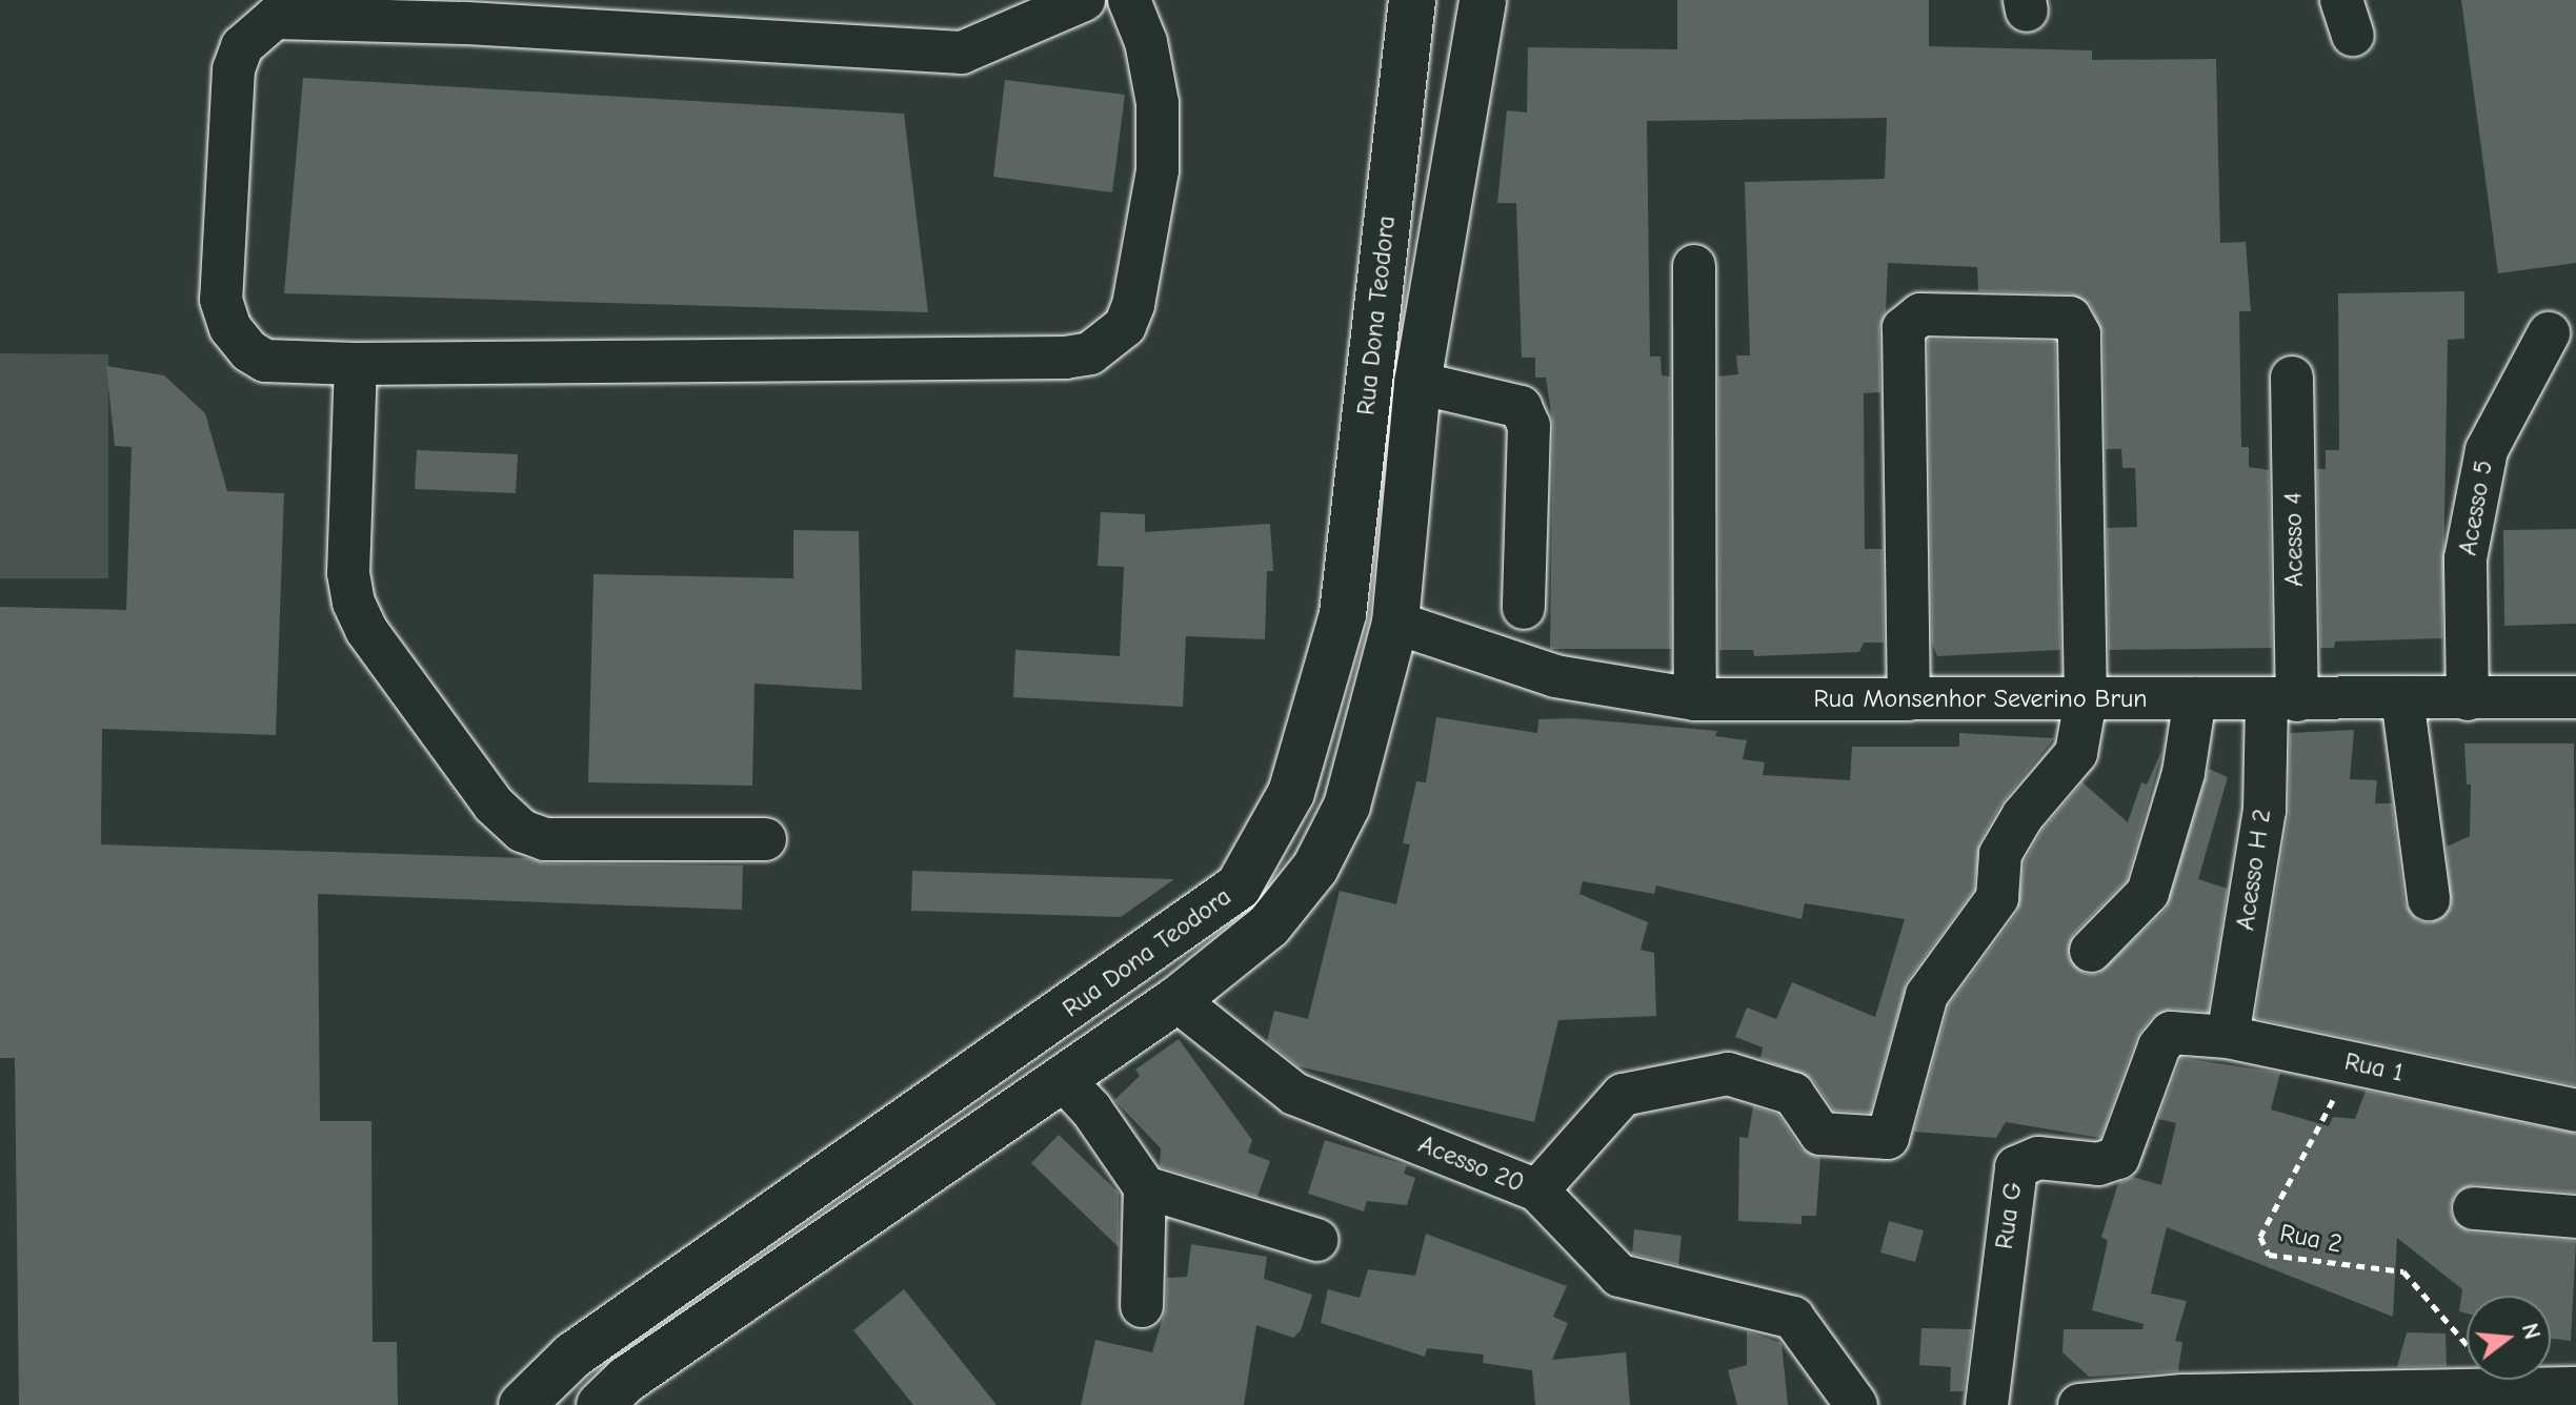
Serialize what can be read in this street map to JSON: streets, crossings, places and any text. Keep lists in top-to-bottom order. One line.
{"streets":{"main road":["Rua Dona Teodora"],"street":["Acesso 5","Acesso 4","Rua Monsenhor Severino Brun","Acesso H 2","Rua 1","Acesso 20","Rua G"],"path":["Rua 2"]},"crossings":[["Rua Dona Teodora","Rua Monsenhor Severino Brun"],["Rua Dona Teodora","Acesso 20"],["Acesso 5","Rua Monsenhor Severino Brun"],["Acesso 4","Rua Monsenhor Severino Brun"],["Acesso 4","Acesso H 2"],["Rua Monsenhor Severino Brun","Acesso H 2"],["Rua Monsenhor Severino Brun","Acesso 20"],["Acesso H 2","Rua 1"],["Rua 1","Rua G"],["Rua 1","Rua 2"]],"north":"right"}
